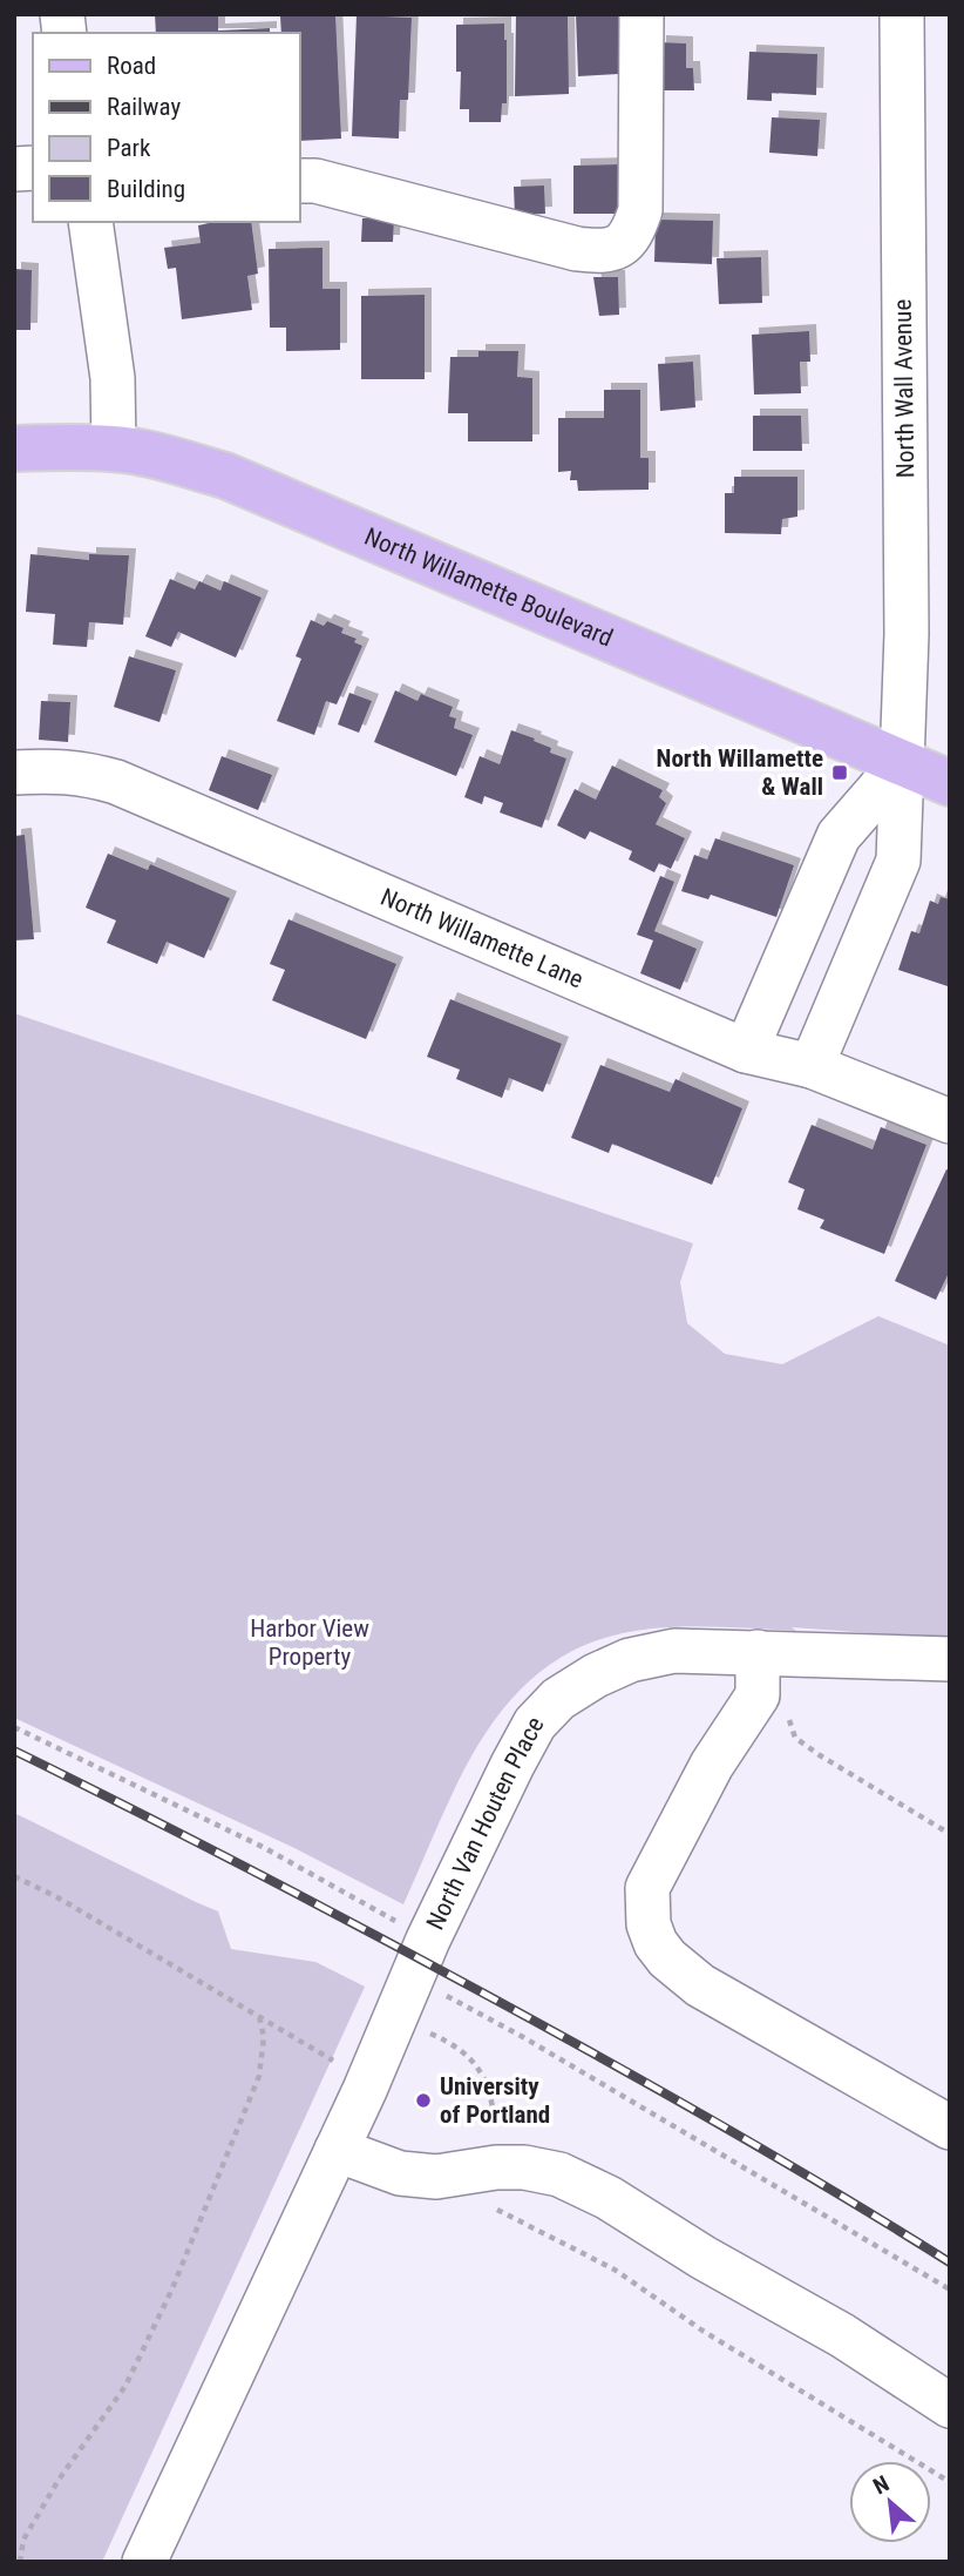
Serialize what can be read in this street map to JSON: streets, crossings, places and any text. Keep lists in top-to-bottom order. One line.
{"streets":{"main road":["North Willamette Boulevard"],"street":["North Wall Avenue","North Willamette Lane","North Van Houten Place"]},"crossings":[["North Wall Avenue","North Willamette Boulevard"],["North Wall Avenue","North Willamette Lane"]],"parks":["Harbor View Property"],"places":{"transit":["North Willamette & Wall"],"other":["University of Portland"]},"legend":["Road","Railway","Park","Building"],"north":"top left"}
